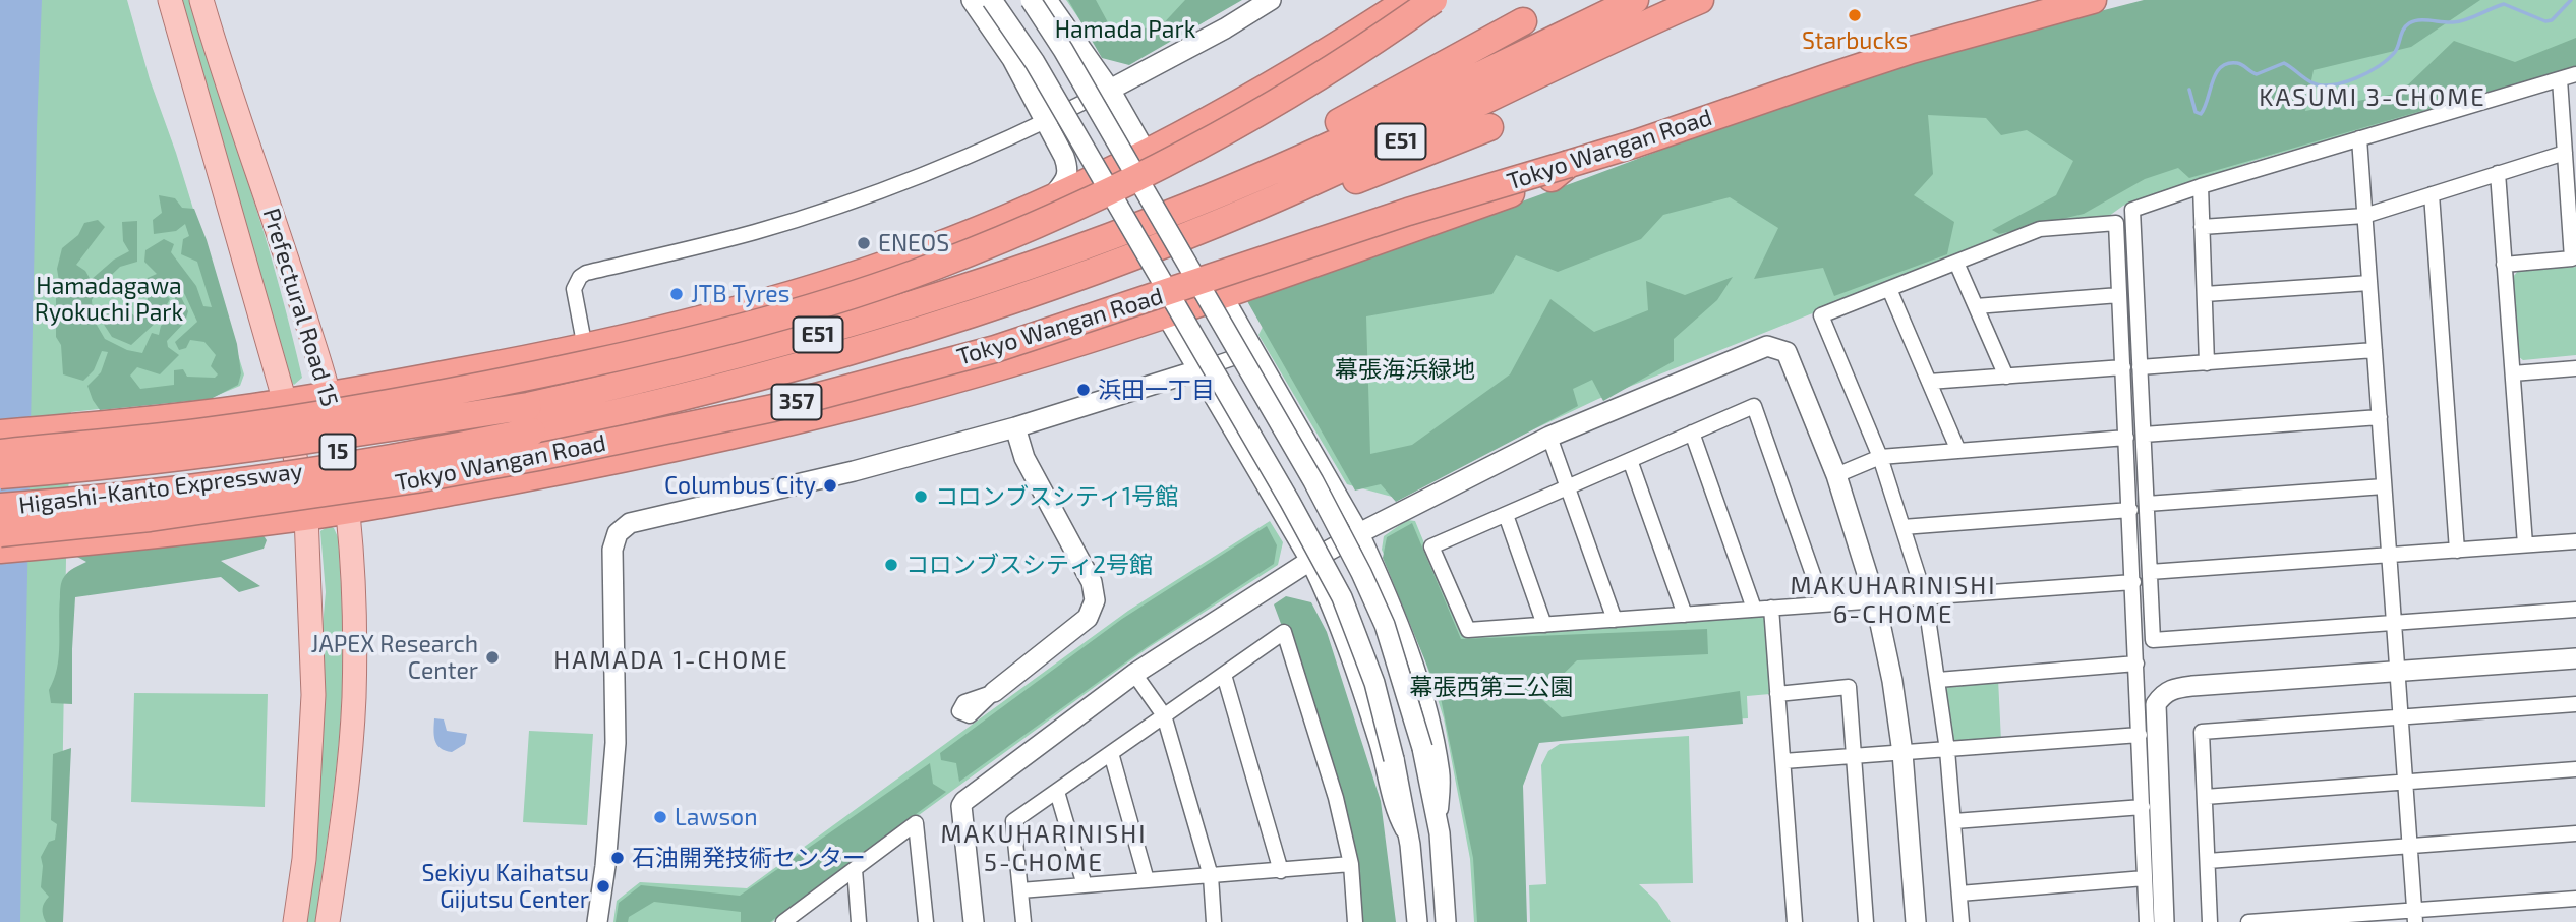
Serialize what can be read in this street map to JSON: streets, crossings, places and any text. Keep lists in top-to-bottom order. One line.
{"streets":{"highway":["E51","Tokyo Wangan Road","357","Higashi-Kanto Expressway"],"main road":["Prefectural Road 15","15"]},"districts":["KASUMI 3-CHOME","MAKUHARINISHI 6-CHOME","HAMADA 1-CHOME","MAKUHARINISHI 5-CHOME"],"parks":["Hamada Park","Hamadagawa Ryokuchi Park","幕張海浜緑地","幕張西第三公園"],"places":["Starbucks","ENEOS","JTB Tyres","浜田一丁目","Columbus City","コロンブスシティ1号館","コロンブスシティ2号館","JAPEX Research Center","Lawson","石油開発技術センター","Sekiyu Kaihatsu Gijutsu Center"]}
